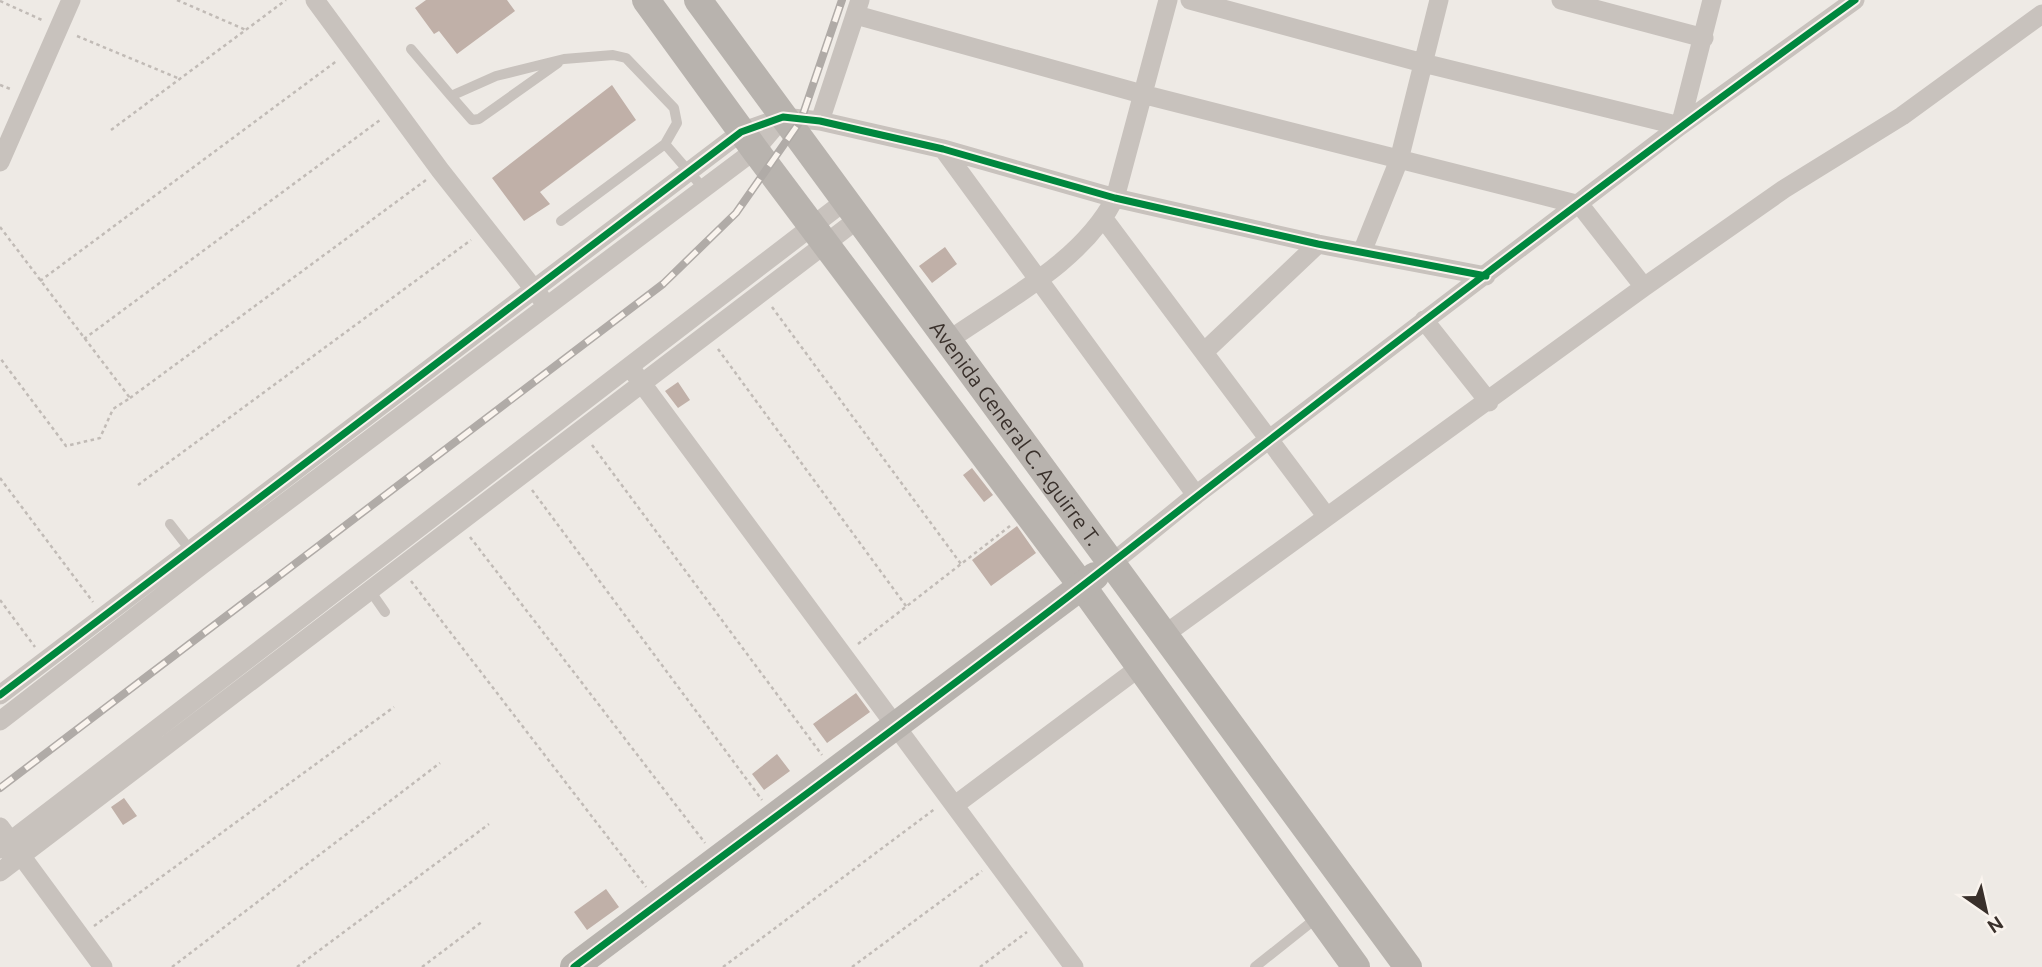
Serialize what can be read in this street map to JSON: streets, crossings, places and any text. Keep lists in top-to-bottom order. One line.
{"streets":{"street":["Avenida General C. Aguirre T."]},"north":"bottom right"}
